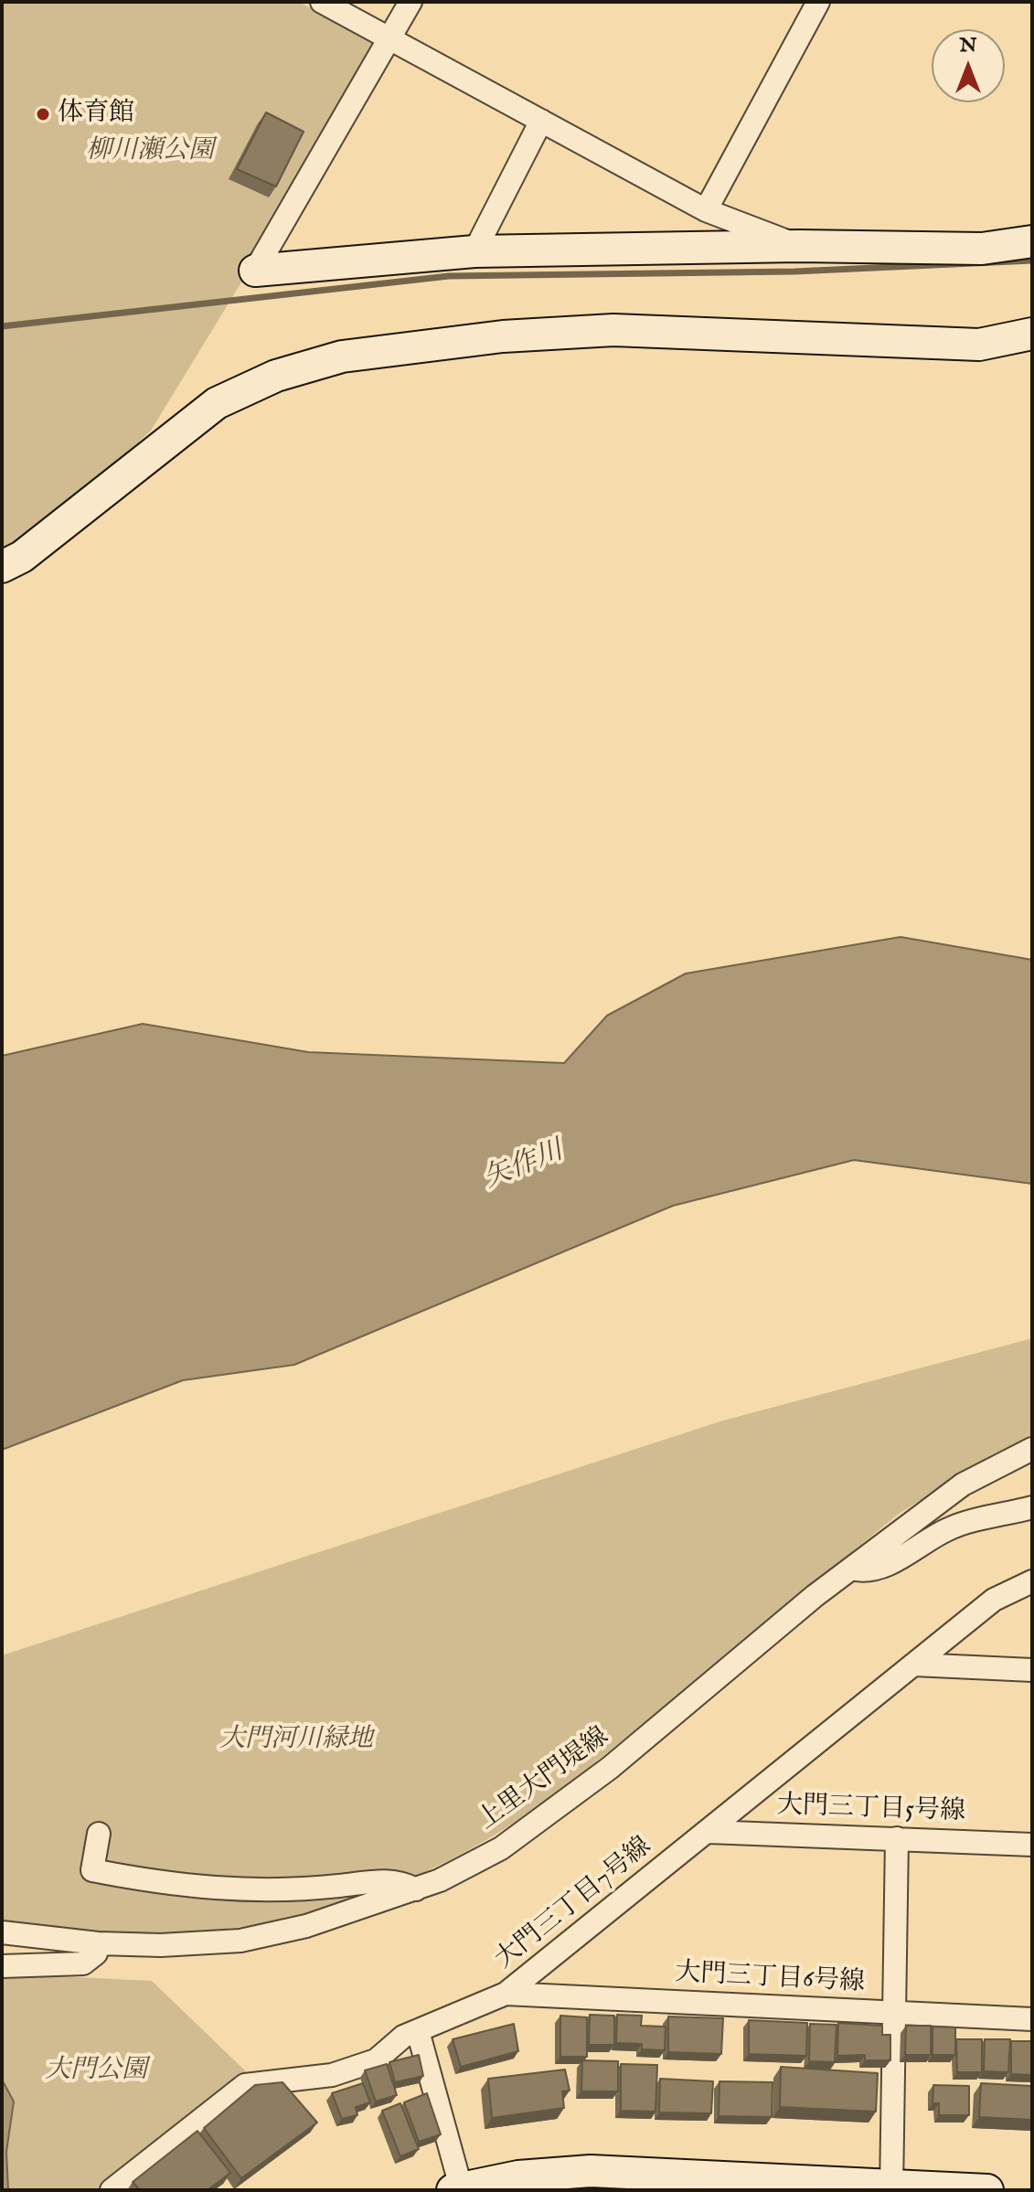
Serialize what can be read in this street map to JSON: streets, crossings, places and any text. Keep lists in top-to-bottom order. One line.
{"streets":{"street":["上里大門堤線","大門三丁目5号線","大門三丁目7号線","大門三丁目6号線"]},"crossings":[["大門三丁目5号線","大門三丁目7号線"],["大門三丁目7号線","大門三丁目6号線"]],"water":["矢作川"],"parks":["柳川瀬公園","大門河川緑地","大門公園"],"places":["体育館"],"north":"top"}
